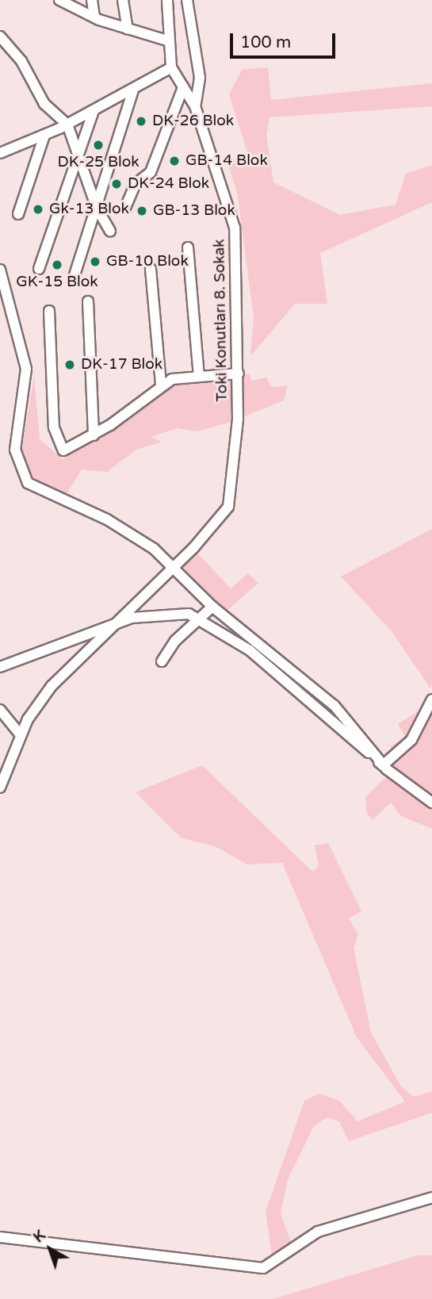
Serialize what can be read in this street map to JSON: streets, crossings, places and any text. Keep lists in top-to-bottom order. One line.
{"streets":{"street":["Toki Konutları 8. Sokak"]},"places":["DK-26 Blok","DK-25 Blok","GB-14 Blok","DK-24 Blok","Gk-13 Blok","GB-13 Blok","GB-10 Blok","GK-15 Blok","DK-17 Blok"],"scale_bar":"100 m","north":"top left"}
